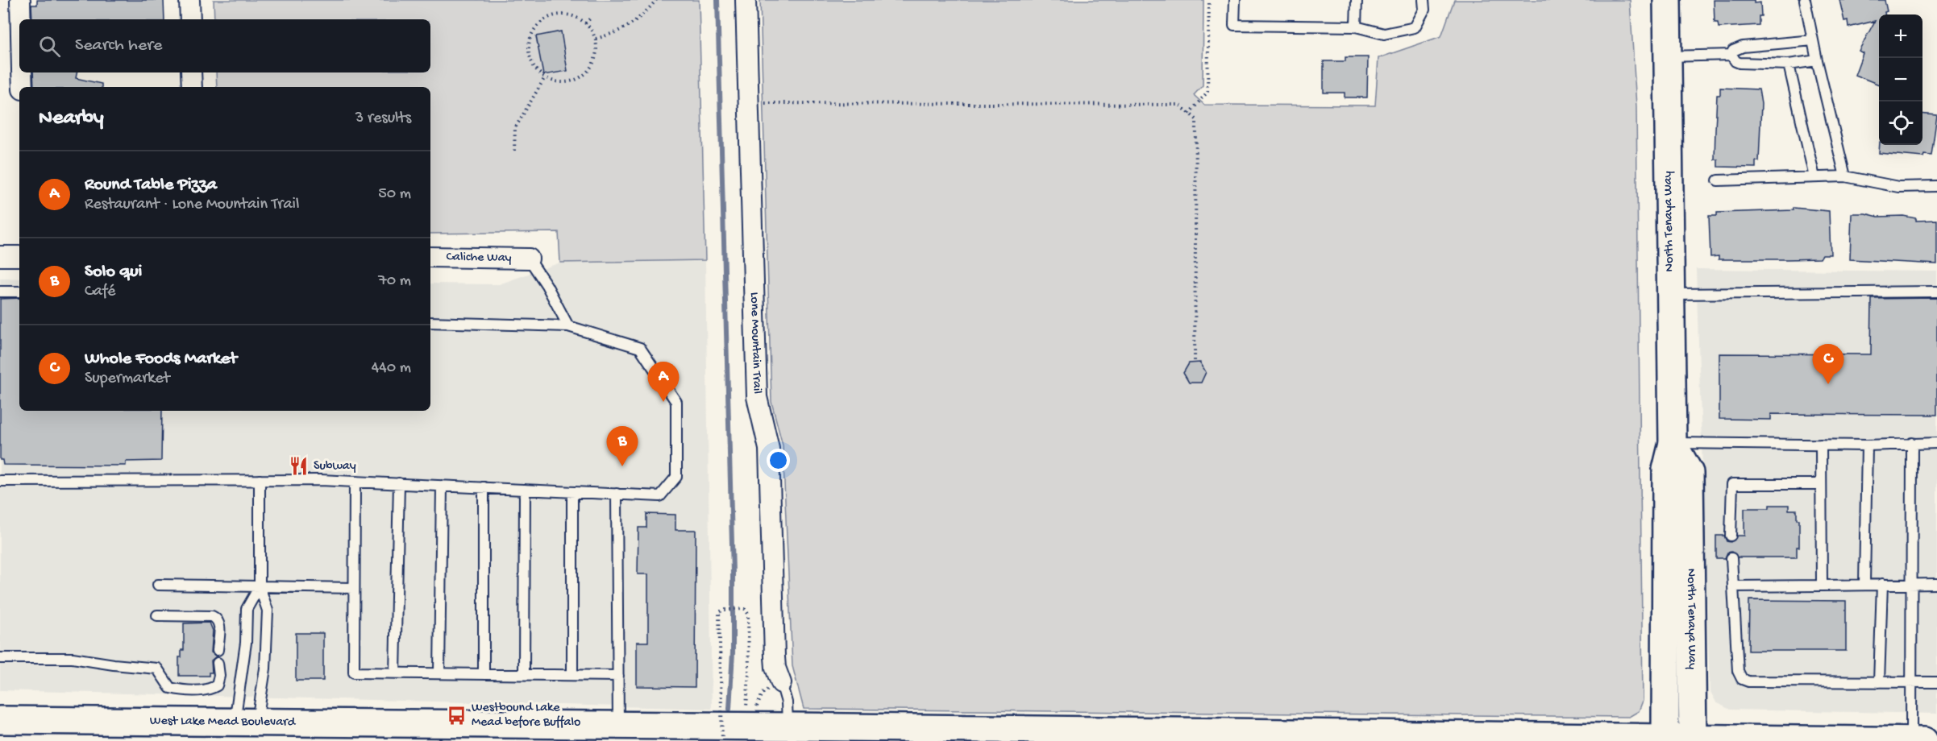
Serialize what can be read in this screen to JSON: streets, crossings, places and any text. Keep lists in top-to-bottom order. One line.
{"streets":{"main road":["North Tenaya Way","West Lake Mead Boulevard"],"street":["Caliche Way","Lone Mountain Trail"]},"crossings":[["North Tenaya Way","West Lake Mead Boulevard"]],"places":{"restaurant":["Subway"],"bus stop":["Westbound Lake Mead before Buffalo"]},"page":{"map_buttons":["+","−"],"search":"Search here","heading":["Nearby","3 results"],"list":[{"mark":"A","name":"Round Table Pizza","note":"Restaurant · Lone Mountain Trail","value":"50 m"},{"mark":"B","name":"Solo qui","note":"Café","value":"70 m"},{"mark":"C","name":"Whole Foods Market","note":"Supermarket","value":"440 m"}],"pins":["C","A","B"]}}
